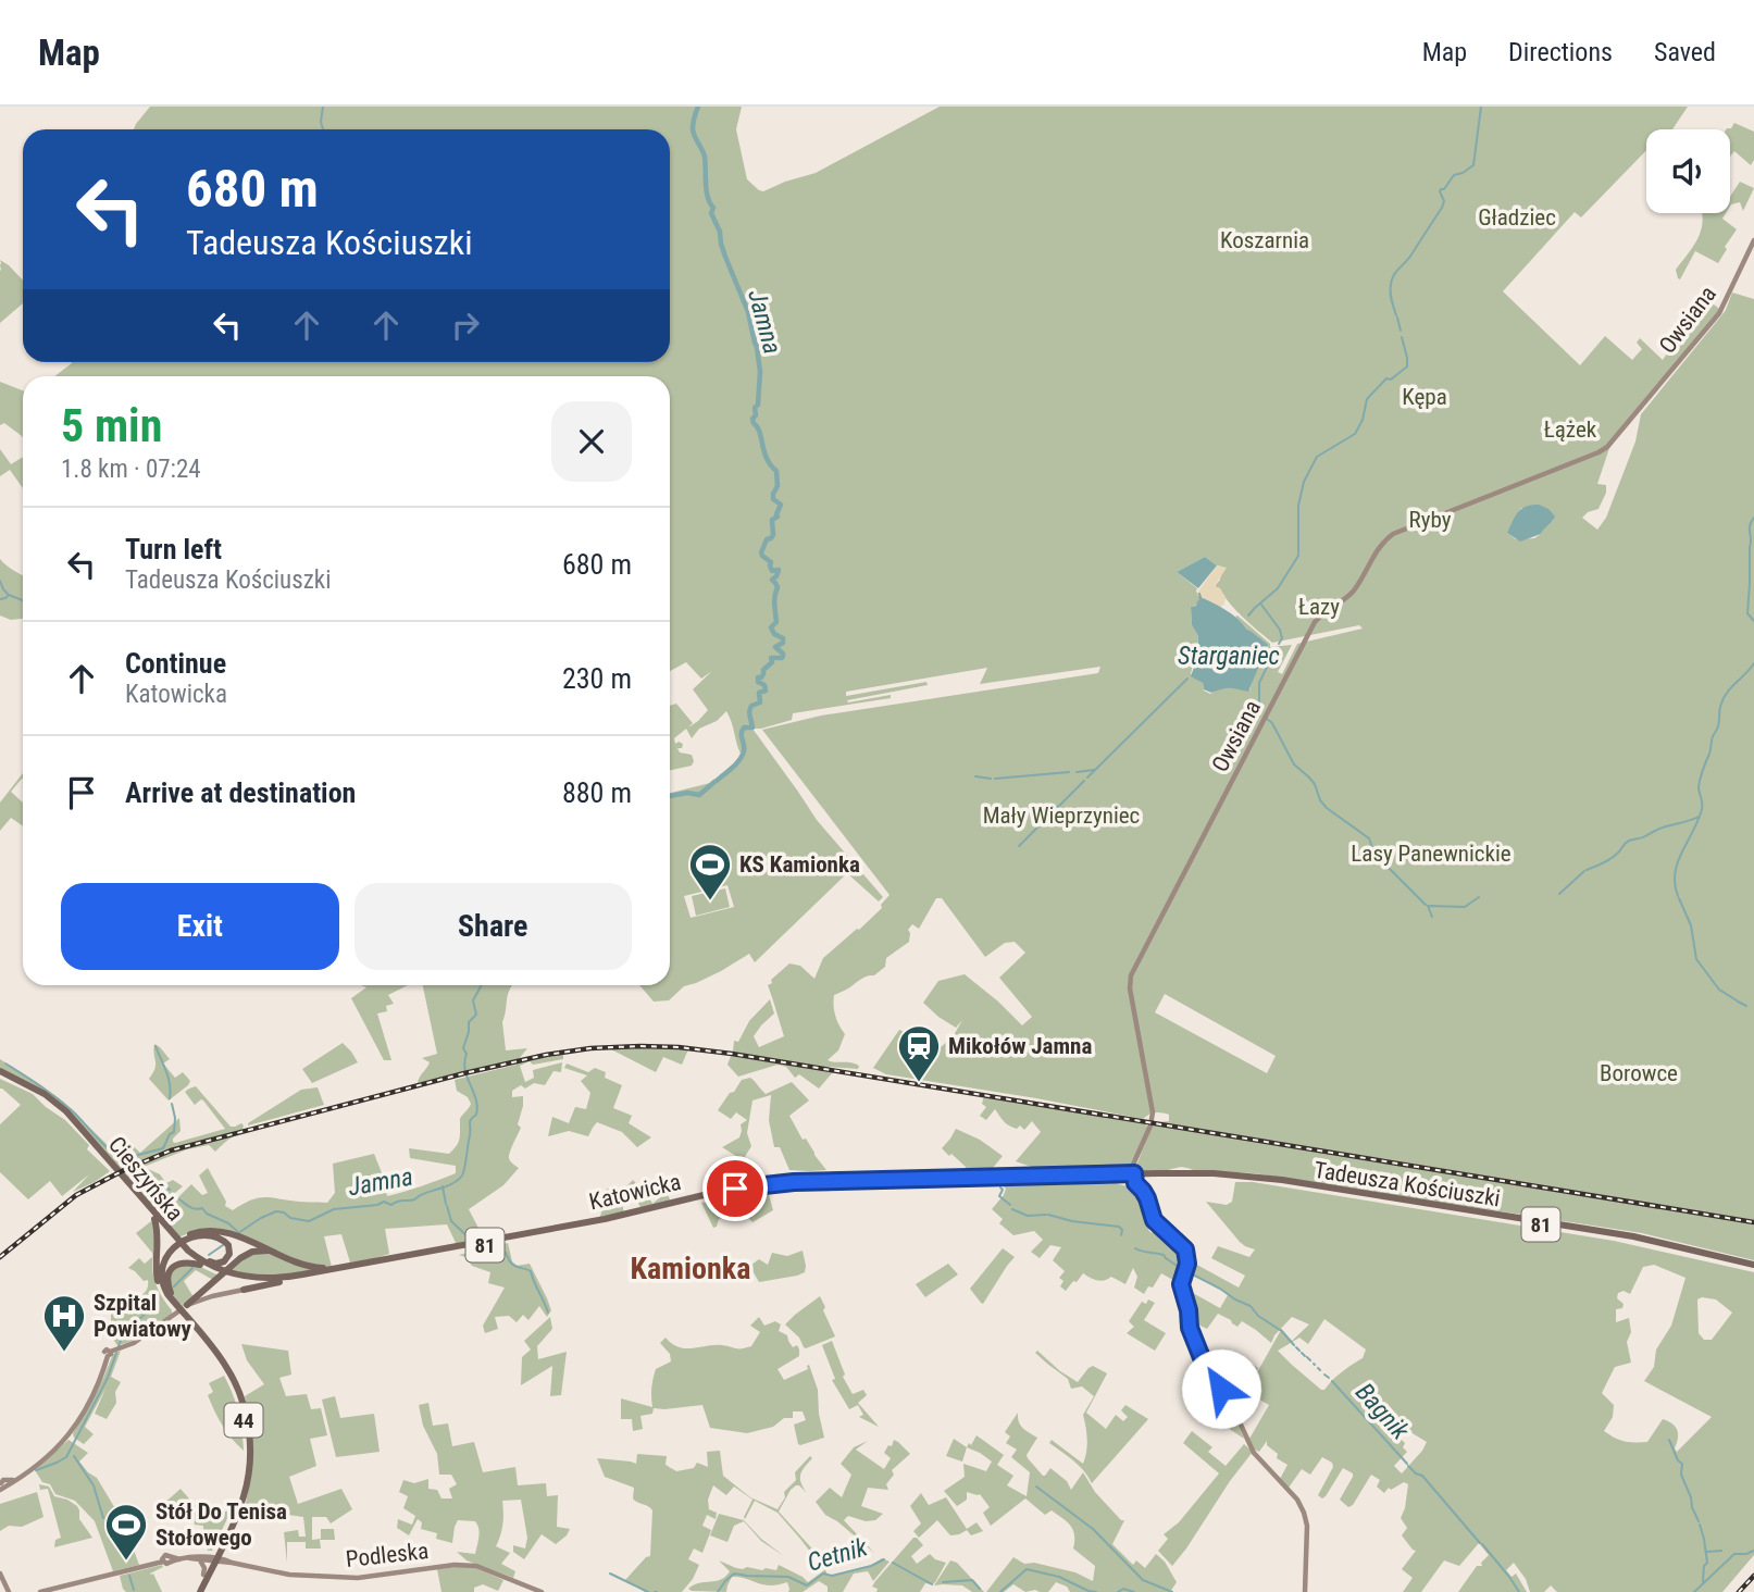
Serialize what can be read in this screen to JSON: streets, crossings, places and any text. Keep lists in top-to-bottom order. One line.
{"streets":{"main road":["Cieszyńska","Tadeusza Kościuszki","Katowicka","81","44"],"street":["Owsiana","Podleska"]},"crossings":[["Owsiana","Tadeusza Kościuszki"],["Cieszyńska","Katowicka"],["Cieszyńska","44"],["Tadeusza Kościuszki","Katowicka"],["44","Podleska"]],"districts":["Kamionka"],"water":["Jamna","Starganiec","Bagnik","Cetnik"],"parks":["Gładziec","Koszarnia","Kępa","Łążek","Ryby","Łazy","Mały Wieprzyniec","Lasy Panewnickie","Borowce"],"places":{"sports":["KS Kamionka","Stół Do Tenisa Stołowego"],"station":["Mikołów Jamna"],"hospital":["Szpital Powiatowy"]},"page":{"header":"Map","nav":["Map","Directions","Saved"],"turn":["680 m","Tadeusza Kościuszki"],"heading":["5 min","1.8 km · 07:24"],"list":[{"name":"Turn left","note":"Tadeusza Kościuszki","value":"680 m"},{"name":"Continue","note":"Katowicka","value":"230 m"},{"name":"Arrive at destination","value":"880 m"}],"buttons":["Exit","Share"]}}
